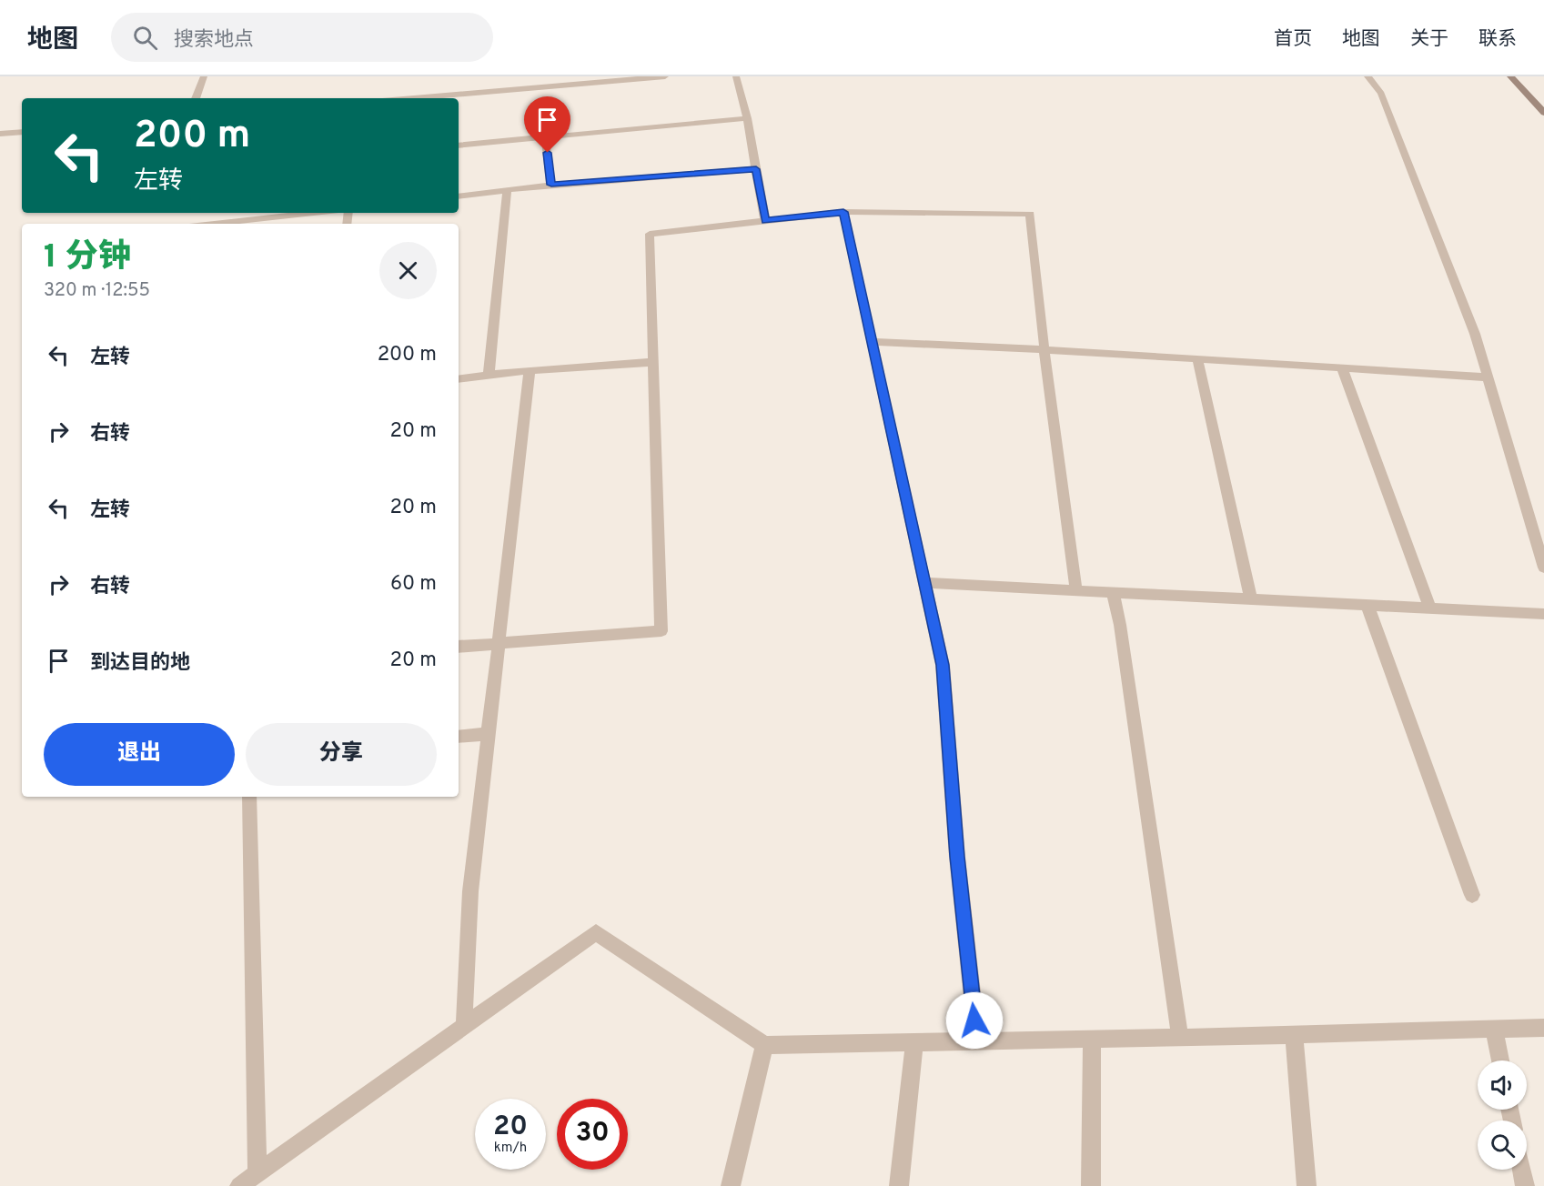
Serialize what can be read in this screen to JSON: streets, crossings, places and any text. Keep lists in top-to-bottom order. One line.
{"page":{"header":"地图","search":"搜索地点","nav":["首页","地图","关于","联系"],"turn":["200 m","左转"],"heading":["1 分钟","320 m · 12:55"],"list":[{"name":"左转","value":"200 m"},{"name":"右转","value":"20 m"},{"name":"左转","value":"20 m"},{"name":"右转","value":"60 m"},{"name":"到达目的地","value":"20 m"}],"buttons":["退出","分享"],"speed":"20 km/h","limit":"30"}}
